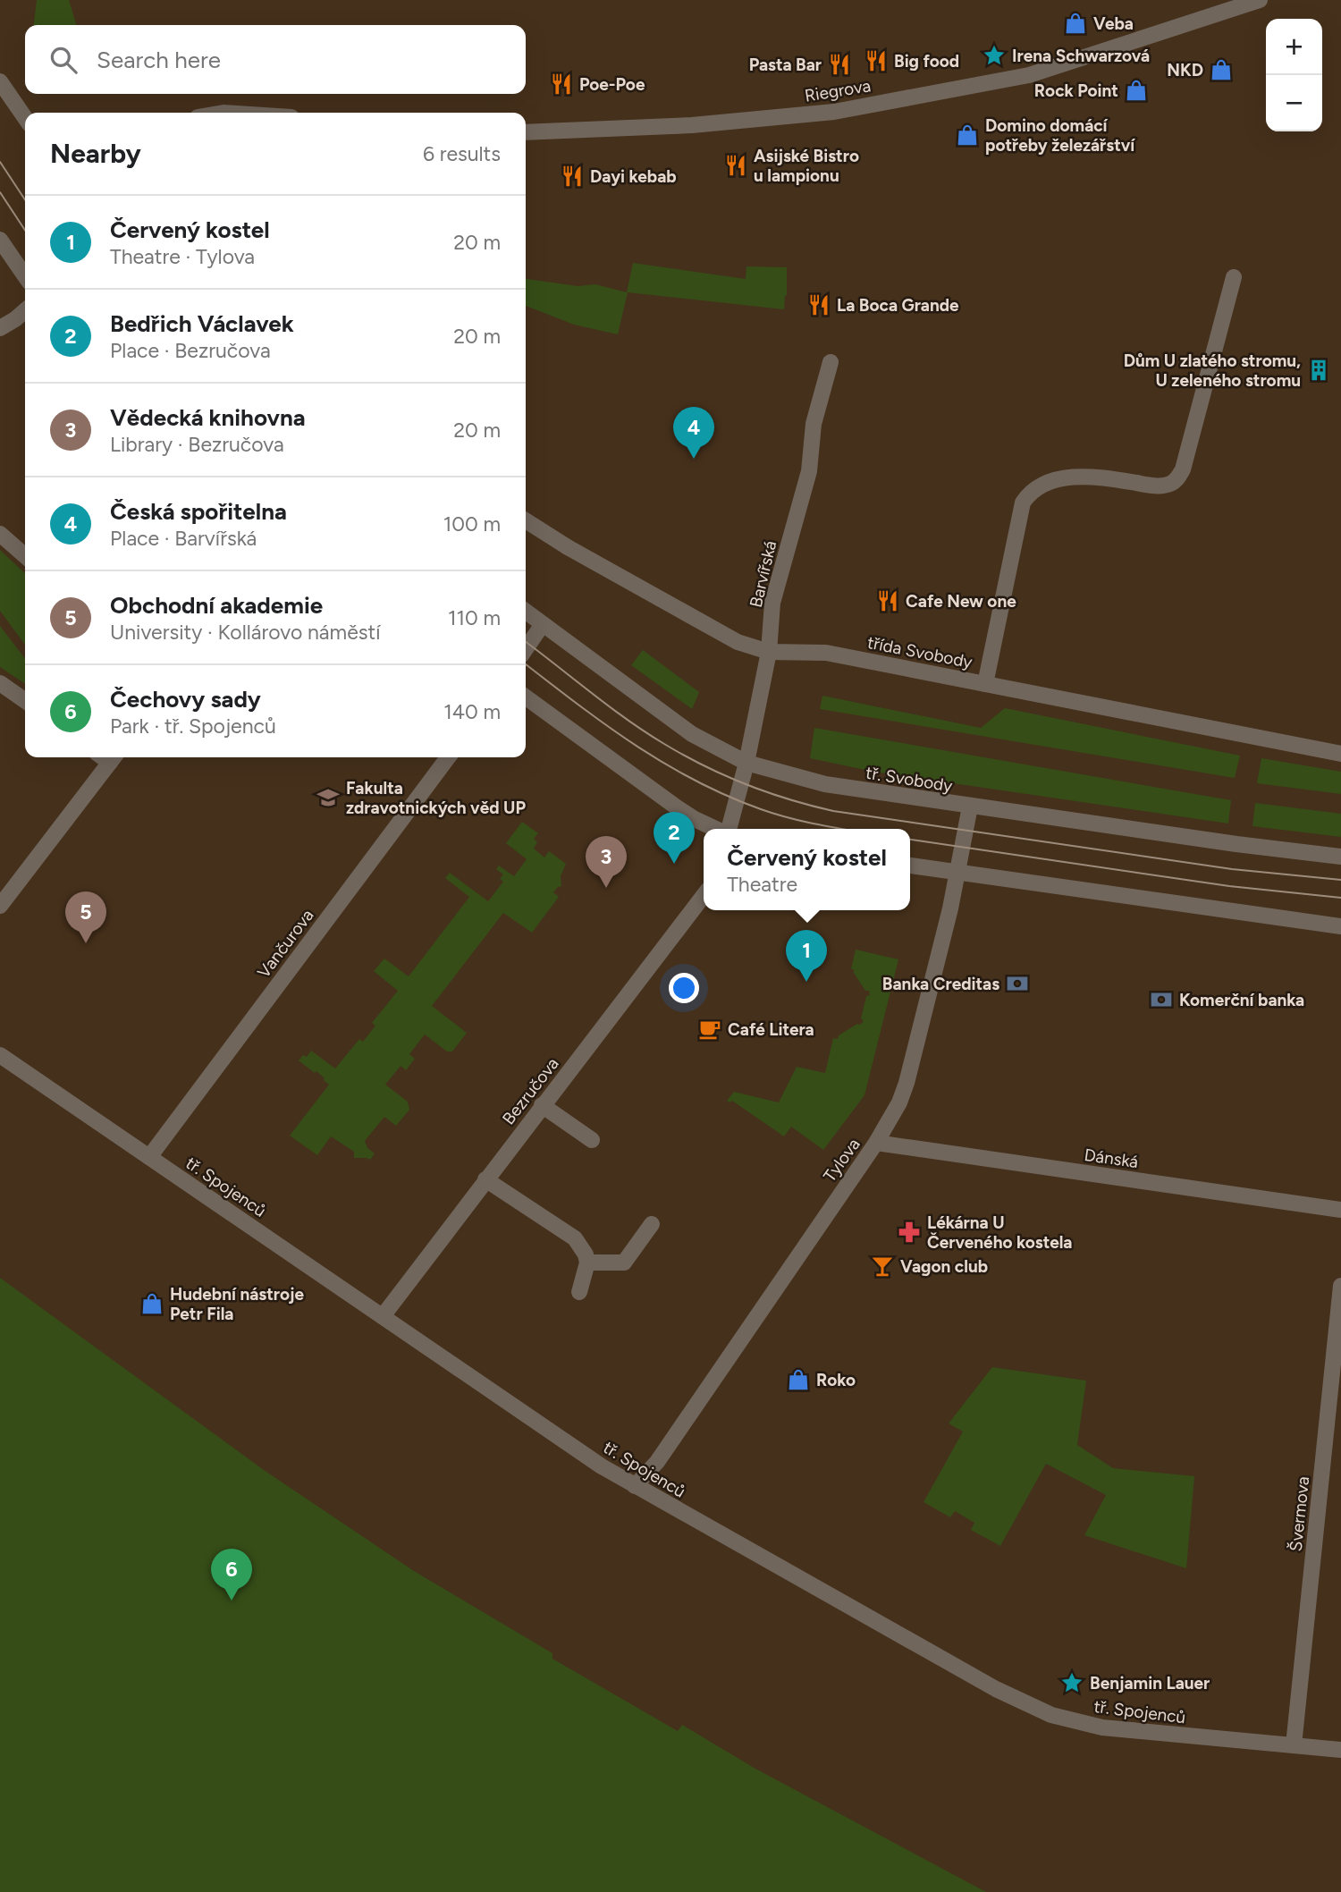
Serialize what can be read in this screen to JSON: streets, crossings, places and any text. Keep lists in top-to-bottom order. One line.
{"streets":{"street":["Riegrova","Barvířská","třída Svobody","tř. Svobody","Vančurova","Bezručova","Dánská","Tylova","tř. Spojenců","Švermova"]},"crossings":[["Barvířská","třída Svobody"],["Barvířská","tř. Svobody"],["tř. Svobody","Tylova"],["Vančurova","tř. Spojenců"],["Bezručova","tř. Spojenců"],["Dánská","Tylova"],["Tylova","tř. Spojenců"],["tř. Spojenců","Švermova"]],"places":{"shop":["Veba","NKD","Rock Point","Domino domácí potřeby železářství","Hudební nástroje Petr Fila","Roko"],"place":["Irena Schwarzová","Benjamin Lauer"],"restaurant":["Big food","Pasta Bar","Poe-Poe","Asijské Bistro u lampionu","Dayi kebab","La Boca Grande","Cafe New one"],"building":["Dům U zlatého stromu, U zeleného stromu"],"school or university":["Fakulta zdravotnických věd UP"],"bank":["Banka Creditas","Komerční banka"],"cafe":["Café Litera"],"pharmacy":["Lékárna U Červeného kostela"],"bar":["Vagon club"]},"page":{"map_buttons":["+","−"],"search":"Search here","heading":["Nearby","6 results"],"list":[{"mark":"1","name":"Červený kostel","note":"Theatre · Tylova","value":"20 m"},{"mark":"2","name":"Bedřich Václavek","note":"Place · Bezručova","value":"20 m"},{"mark":"3","name":"Vědecká knihovna","note":"Library · Bezručova","value":"20 m"},{"mark":"4","name":"Česká spořitelna","note":"Place · Barvířská","value":"100 m"},{"mark":"5","name":"Obchodní akademie","note":"University · Kollárovo náměstí","value":"110 m"},{"mark":"6","name":"Čechovy sady","note":"Park · tř. Spojenců","value":"140 m"}],"pins":["4","2","3","5","1","6"],"popup":["Červený kostel","Theatre"]}}
